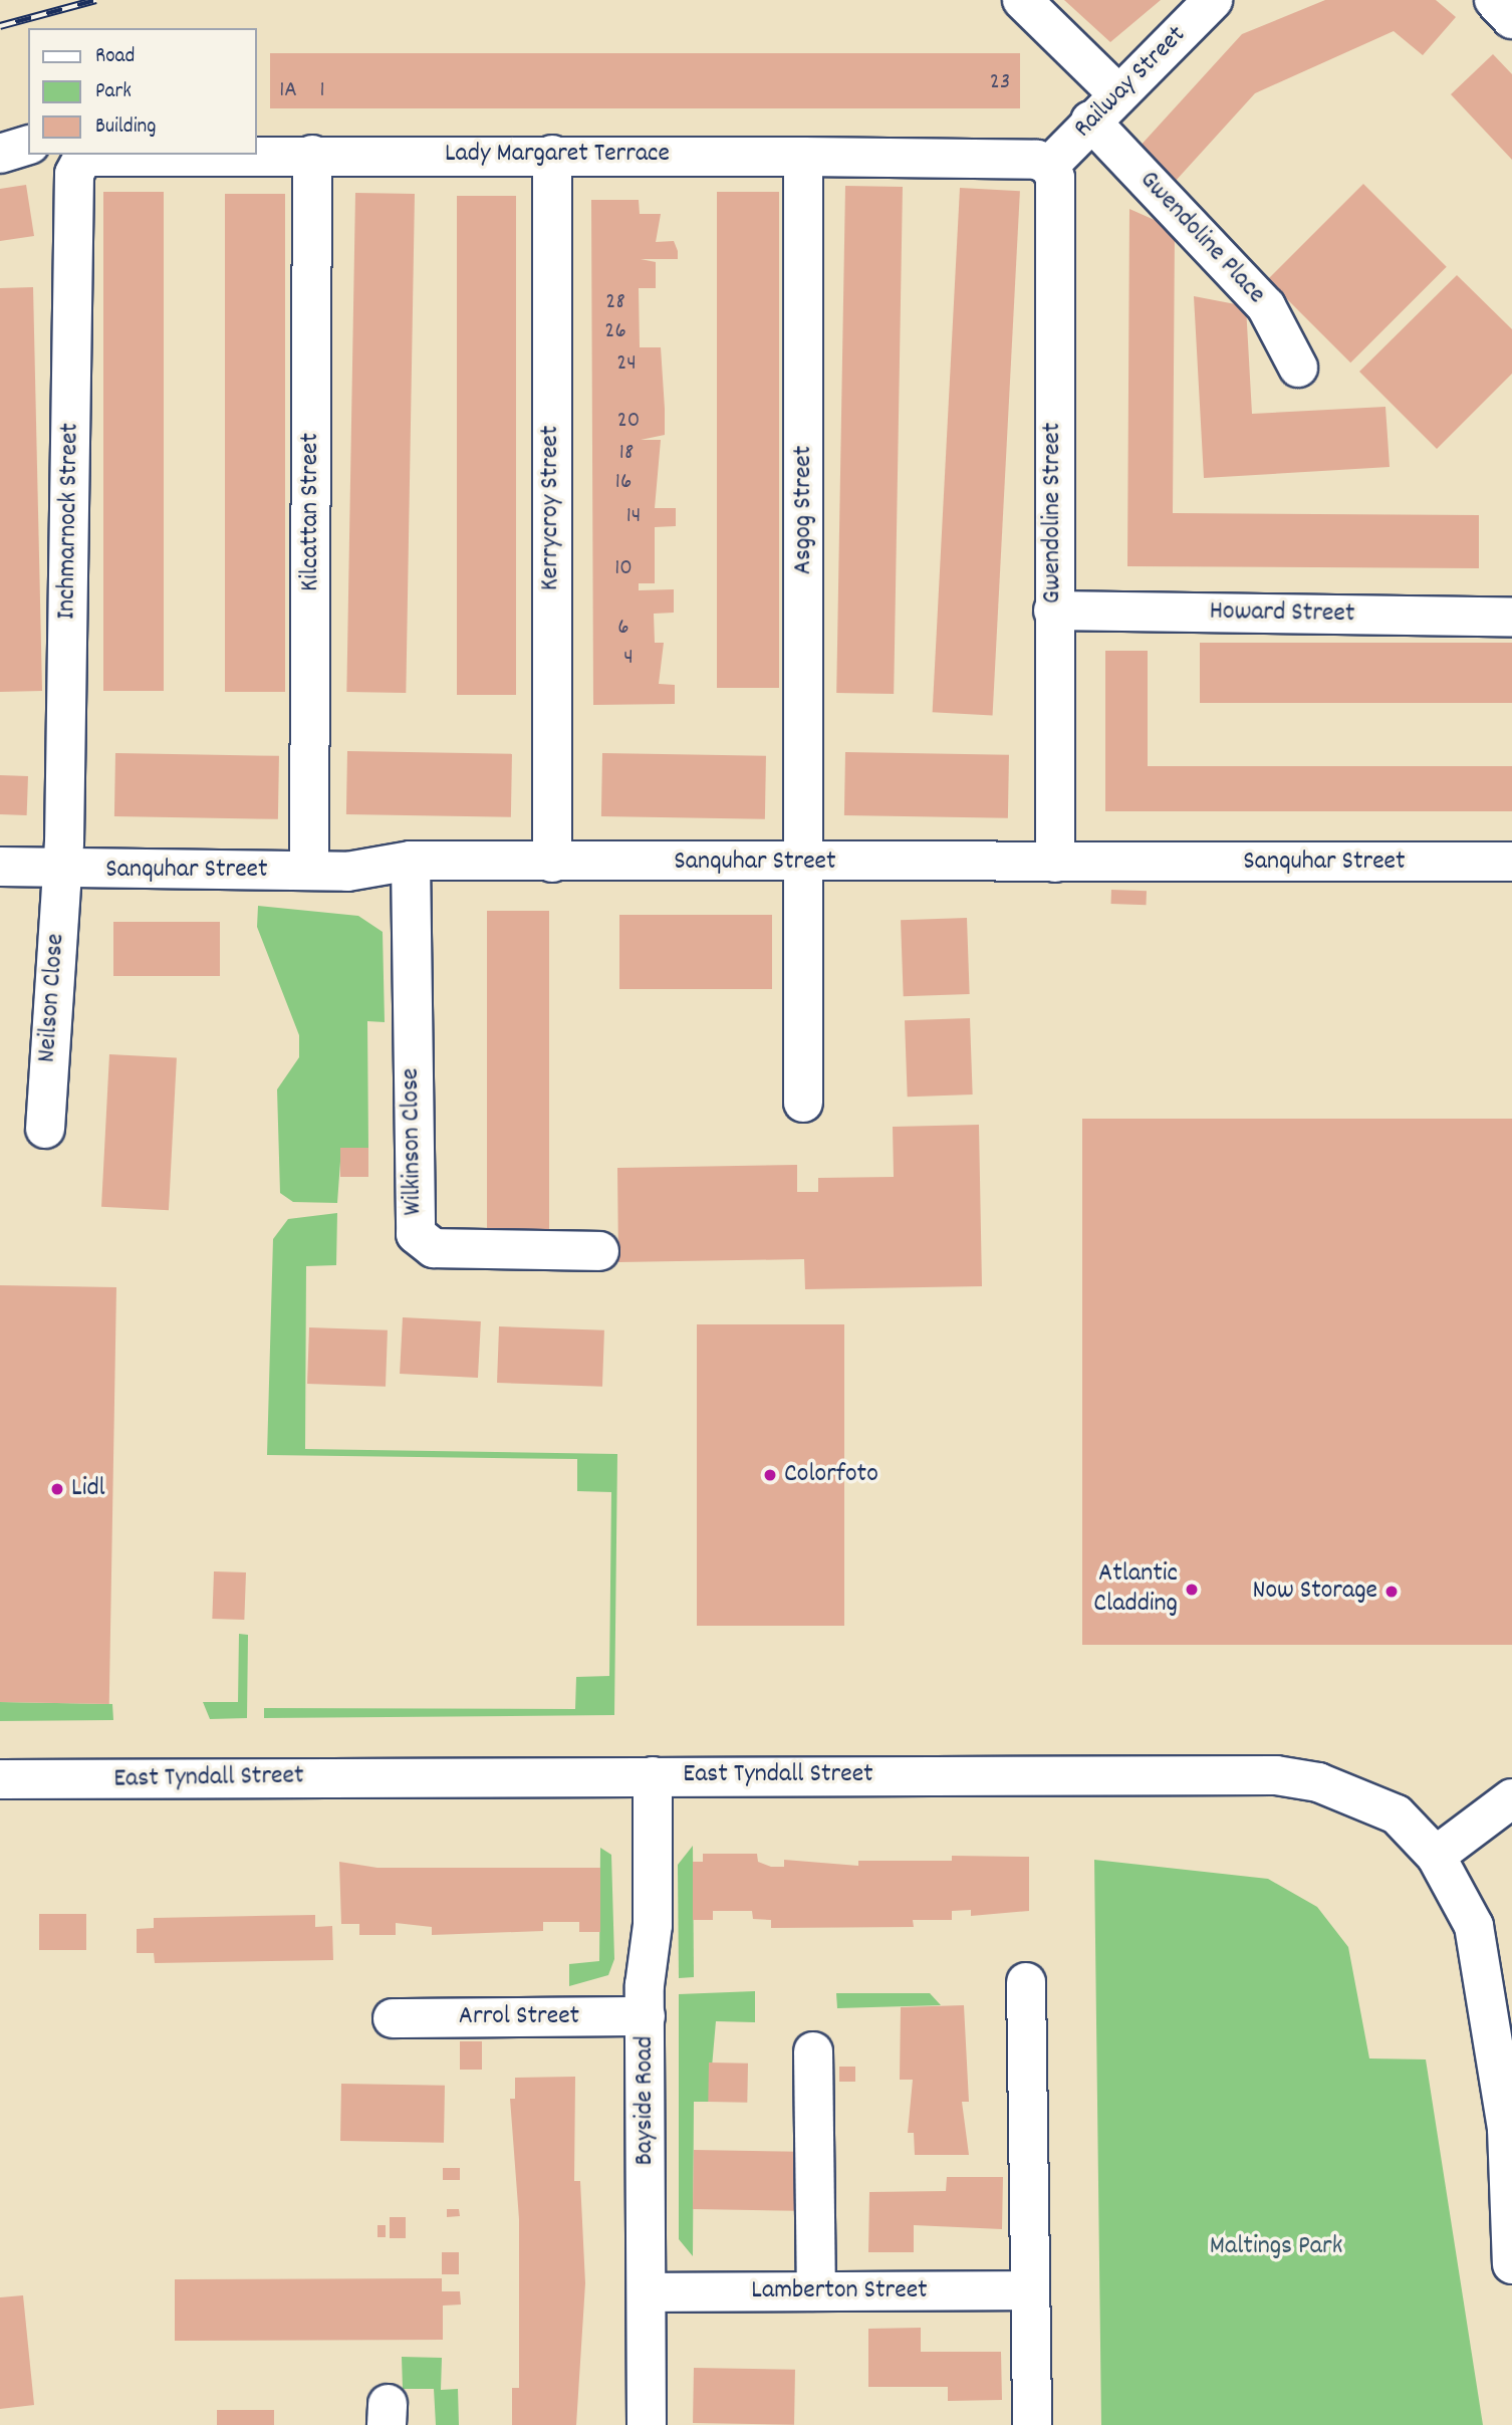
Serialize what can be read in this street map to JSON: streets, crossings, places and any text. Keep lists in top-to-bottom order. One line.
{"streets":{"street":["Railway Street","Lady Margaret Terrace","Gwendoline Place","Kerrycroy Street","Asgog Street","Kilcattan Street","Gwendoline Street","Inchmarnock Street","Howard Street","Sanquhar Street","Neilson Close","Wilkinson Close","East Tyndall Street","Arrol Street","Bayside Road","Lamberton Street"]},"crossings":[["Railway Street","Lady Margaret Terrace"],["Railway Street","Gwendoline Place"],["Railway Street","Gwendoline Street"],["Lady Margaret Terrace","Kerrycroy Street"],["Lady Margaret Terrace","Asgog Street"],["Lady Margaret Terrace","Kilcattan Street"],["Lady Margaret Terrace","Gwendoline Street"],["Lady Margaret Terrace","Inchmarnock Street"],["Kerrycroy Street","Sanquhar Street"],["Asgog Street","Sanquhar Street"],["Kilcattan Street","Sanquhar Street"],["Gwendoline Street","Howard Street"],["Gwendoline Street","Sanquhar Street"],["Inchmarnock Street","Sanquhar Street"],["Inchmarnock Street","Neilson Close"],["Sanquhar Street","Neilson Close"],["Sanquhar Street","Wilkinson Close"],["East Tyndall Street","Bayside Road"],["Arrol Street","Bayside Road"],["Bayside Road","Lamberton Street"]],"parks":["Maltings Park"],"places":["Colorfoto","Lidl","Atlantic Cladding","Now Storage"],"house_numbers":["23","1A","1","28","26","24","20","18","16","14","10","6","4"],"legend":["Road","Park","Building"]}
